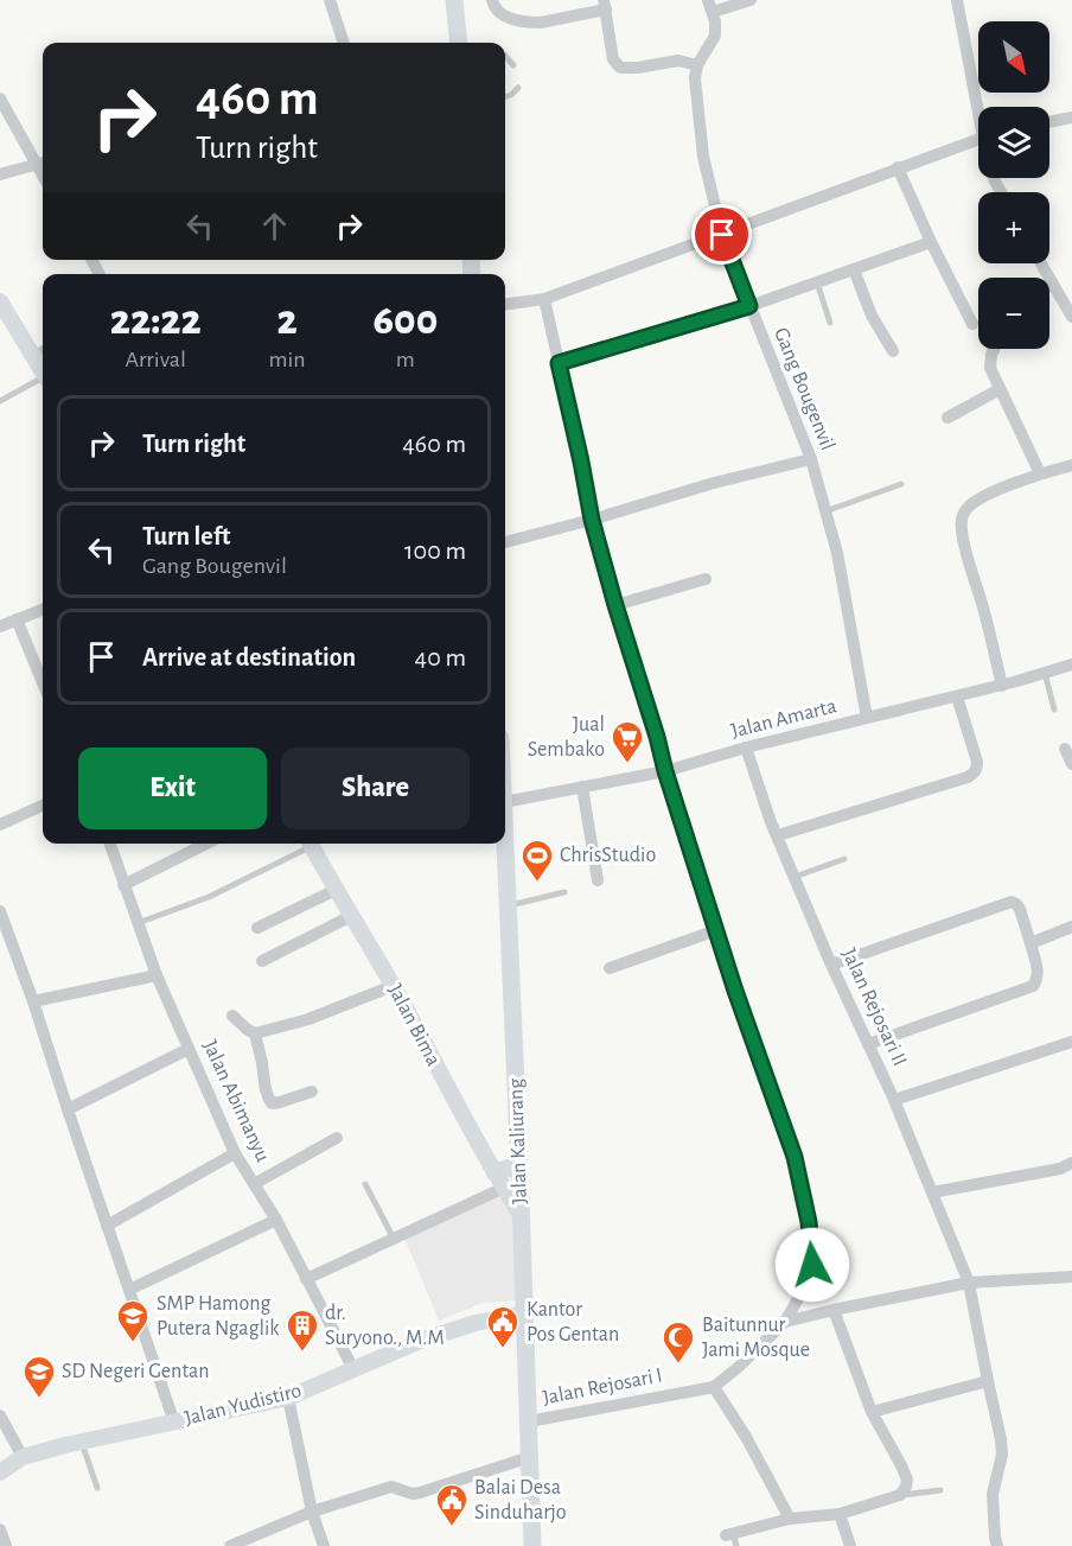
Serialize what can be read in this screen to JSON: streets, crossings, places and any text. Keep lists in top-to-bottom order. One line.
{"streets":{"main road":["Jalan Kaliurang"],"street":["Gang Bougenvil","Jalan Amarta","Jalan Rejosari II","Jalan Bima","Jalan Abimanyu","Jalan Rejosari I","Jalan Yudistiro"]},"crossings":[["Gang Bougenvil","Jalan Amarta"],["Jalan Amarta","Jalan Rejosari II"],["Jalan Amarta","Jalan Rejosari I"],["Jalan Bima","Jalan Kaliurang"],["Jalan Abimanyu","Jalan Yudistiro"],["Jalan Kaliurang","Jalan Rejosari I"],["Jalan Kaliurang","Jalan Yudistiro"]],"places":{"supermarket":["Jual Sembako"],"sports":["ChrisStudio"],"school or university":["SMP Hamong Putera Ngaglik","SD Negeri Gentan"],"public building":["Kantor Pos Gentan","Balai Desa Sinduharjo"],"building":["dr. Suryono., M.M"],"mosque":["Baitunnur Jami Mosque"]},"north":"bottom right","page":{"map_buttons":["+","−"],"turn":["460 m","Turn right"],"eta":["22:22","Arrival","2","min","600","m"],"list":[{"name":"Turn right","value":"460 m"},{"name":"Turn left","note":"Gang Bougenvil","value":"100 m"},{"name":"Arrive at destination","value":"40 m"}],"buttons":["Exit","Share"]}}
